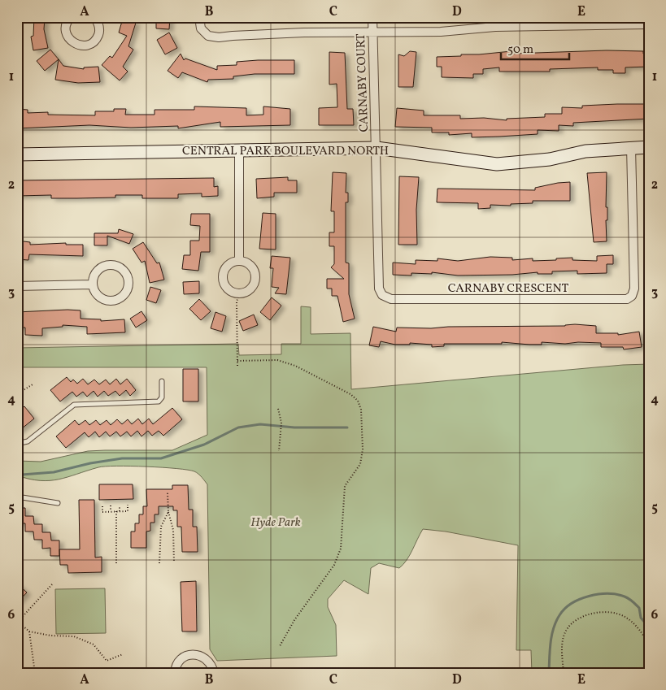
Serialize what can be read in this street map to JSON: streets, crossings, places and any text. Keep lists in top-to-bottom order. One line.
{"streets":{"street":["CARNABY COURT","CENTRAL PARK BOULEVARD NORTH","CARNABY CRESCENT"]},"crossings":[["CARNABY COURT","CENTRAL PARK BOULEVARD NORTH"],["CARNABY COURT","CARNABY CRESCENT"],["CENTRAL PARK BOULEVARD NORTH","CARNABY CRESCENT"]],"parks":["Hyde Park"],"scale_bar":"50 m","grid":{"columns":["A","B","C","D","E"],"rows":["1","2","3","4","5","6"]}}
